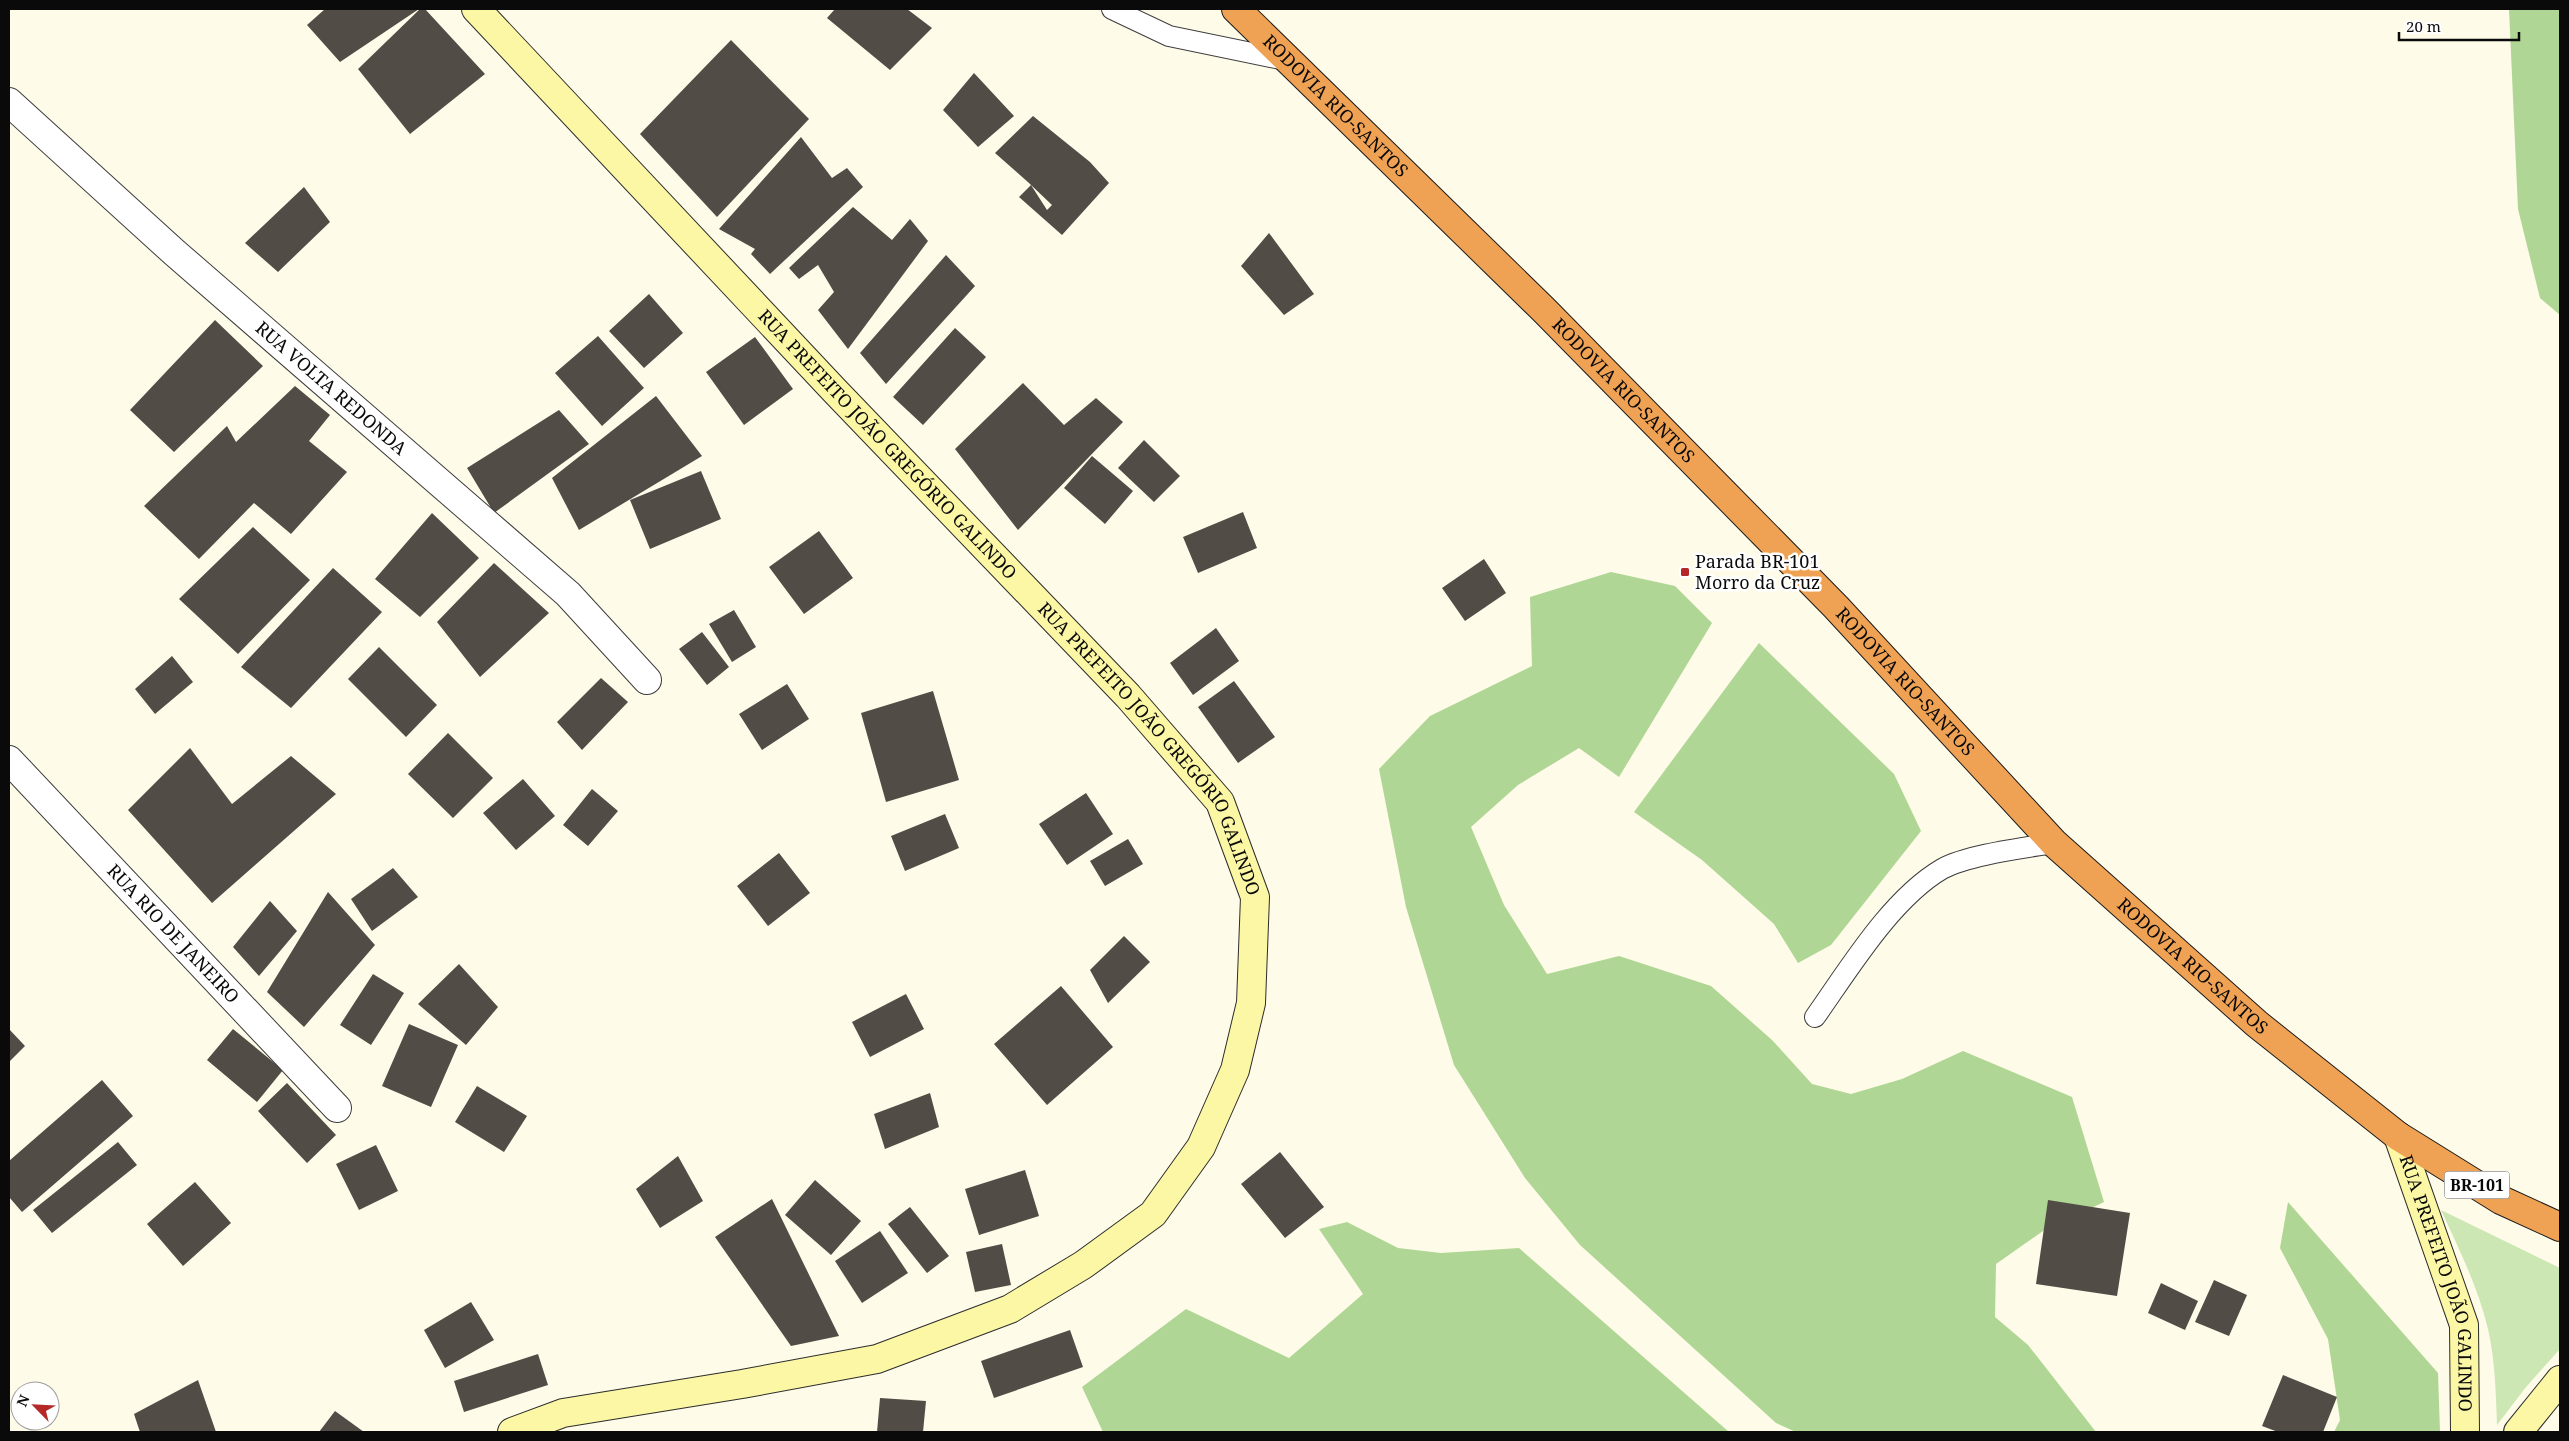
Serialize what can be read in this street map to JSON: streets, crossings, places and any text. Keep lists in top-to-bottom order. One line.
{"streets":{"highway":["RODOVIA RIO-SANTOS","BR-101"],"main road":["RUA PREFEITO JOÃO GREGÓRIO GALINDO","RUA PREFEITO JOÃO GALINDO"],"street":["RUA VOLTA REDONDA","RUA RIO DE JANEIRO"]},"crossings":[["RODOVIA RIO-SANTOS","RUA PREFEITO JOÃO GALINDO"]],"places":{"transit":["Parada BR-101 Morro da Cruz"]},"scale_bar":"20 m","north":"top left"}
